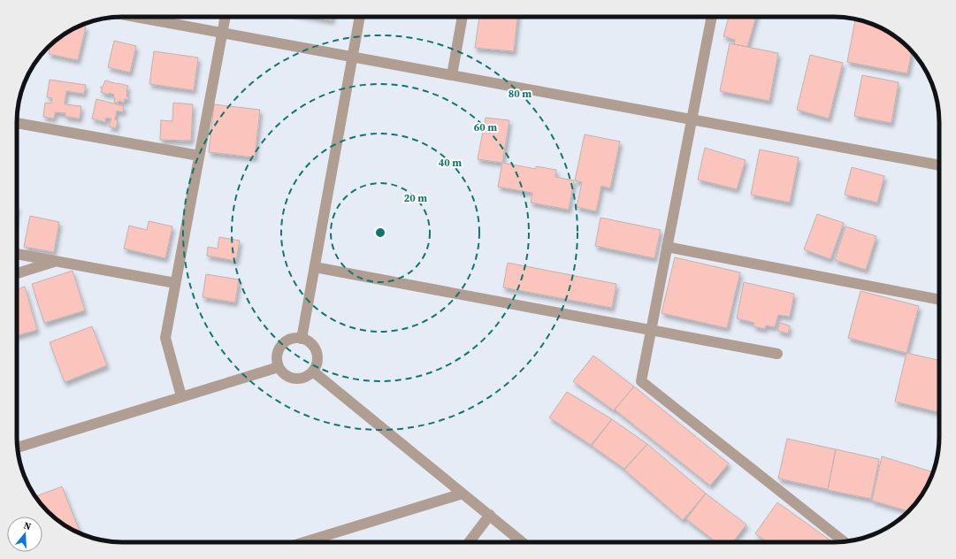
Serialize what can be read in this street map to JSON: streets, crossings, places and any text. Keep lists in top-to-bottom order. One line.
{"north":"top","rings":["80 m","60 m","40 m","20 m"]}
